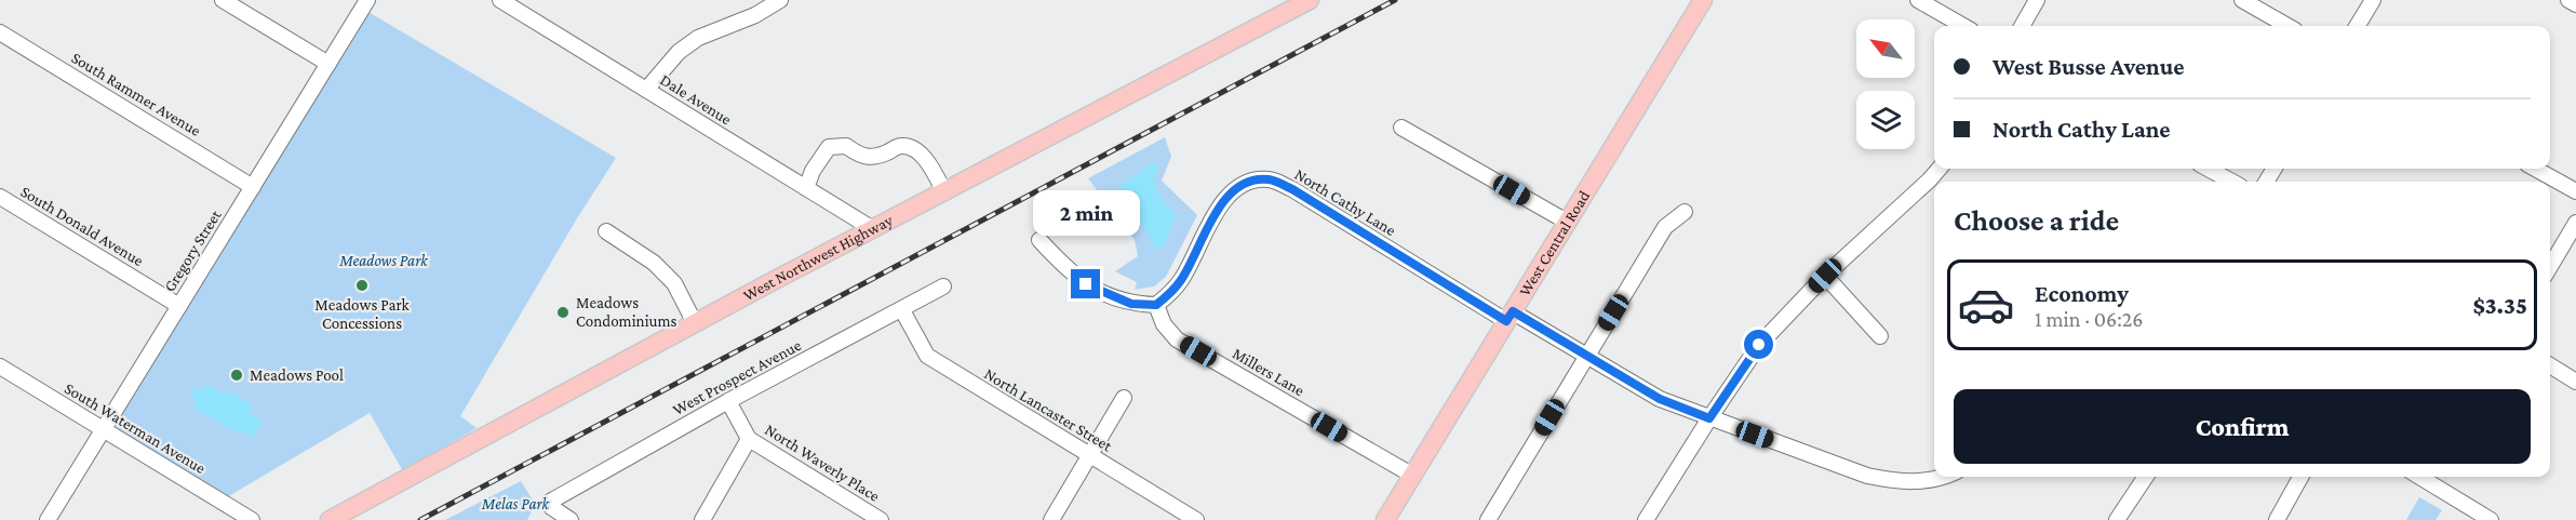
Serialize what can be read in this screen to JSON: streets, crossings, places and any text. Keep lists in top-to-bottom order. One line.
{"streets":{"main road":["West Central Road","West Northwest Highway"],"street":["South Rammer Avenue","Dale Avenue","North Cathy Lane","South Donald Avenue","Gregory Street","Millers Lane","West Prospect Avenue","North Lancaster Street","South Waterman Avenue","North Waverly Place"]},"crossings":[["South Rammer Avenue","Gregory Street"],["Dale Avenue","West Northwest Highway"],["North Cathy Lane","West Central Road"],["North Cathy Lane","Millers Lane"],["South Donald Avenue","Gregory Street"],["West Central Road","Millers Lane"],["Gregory Street","South Waterman Avenue"],["West Prospect Avenue","North Lancaster Street"],["West Prospect Avenue","North Waverly Place"]],"parks":["Meadows Park","Melas Park"],"places":["Meadows Park Concessions","Meadows Condominiums","Meadows Pool"],"north":"top left","page":{"banner":["West Busse Avenue","North Cathy Lane"],"heading":"Choose a ride","bubble":"2 min","list":[{"name":"Economy","note":"1 min · 06:26","value":"$3.35"}],"buttons":"Confirm"}}
